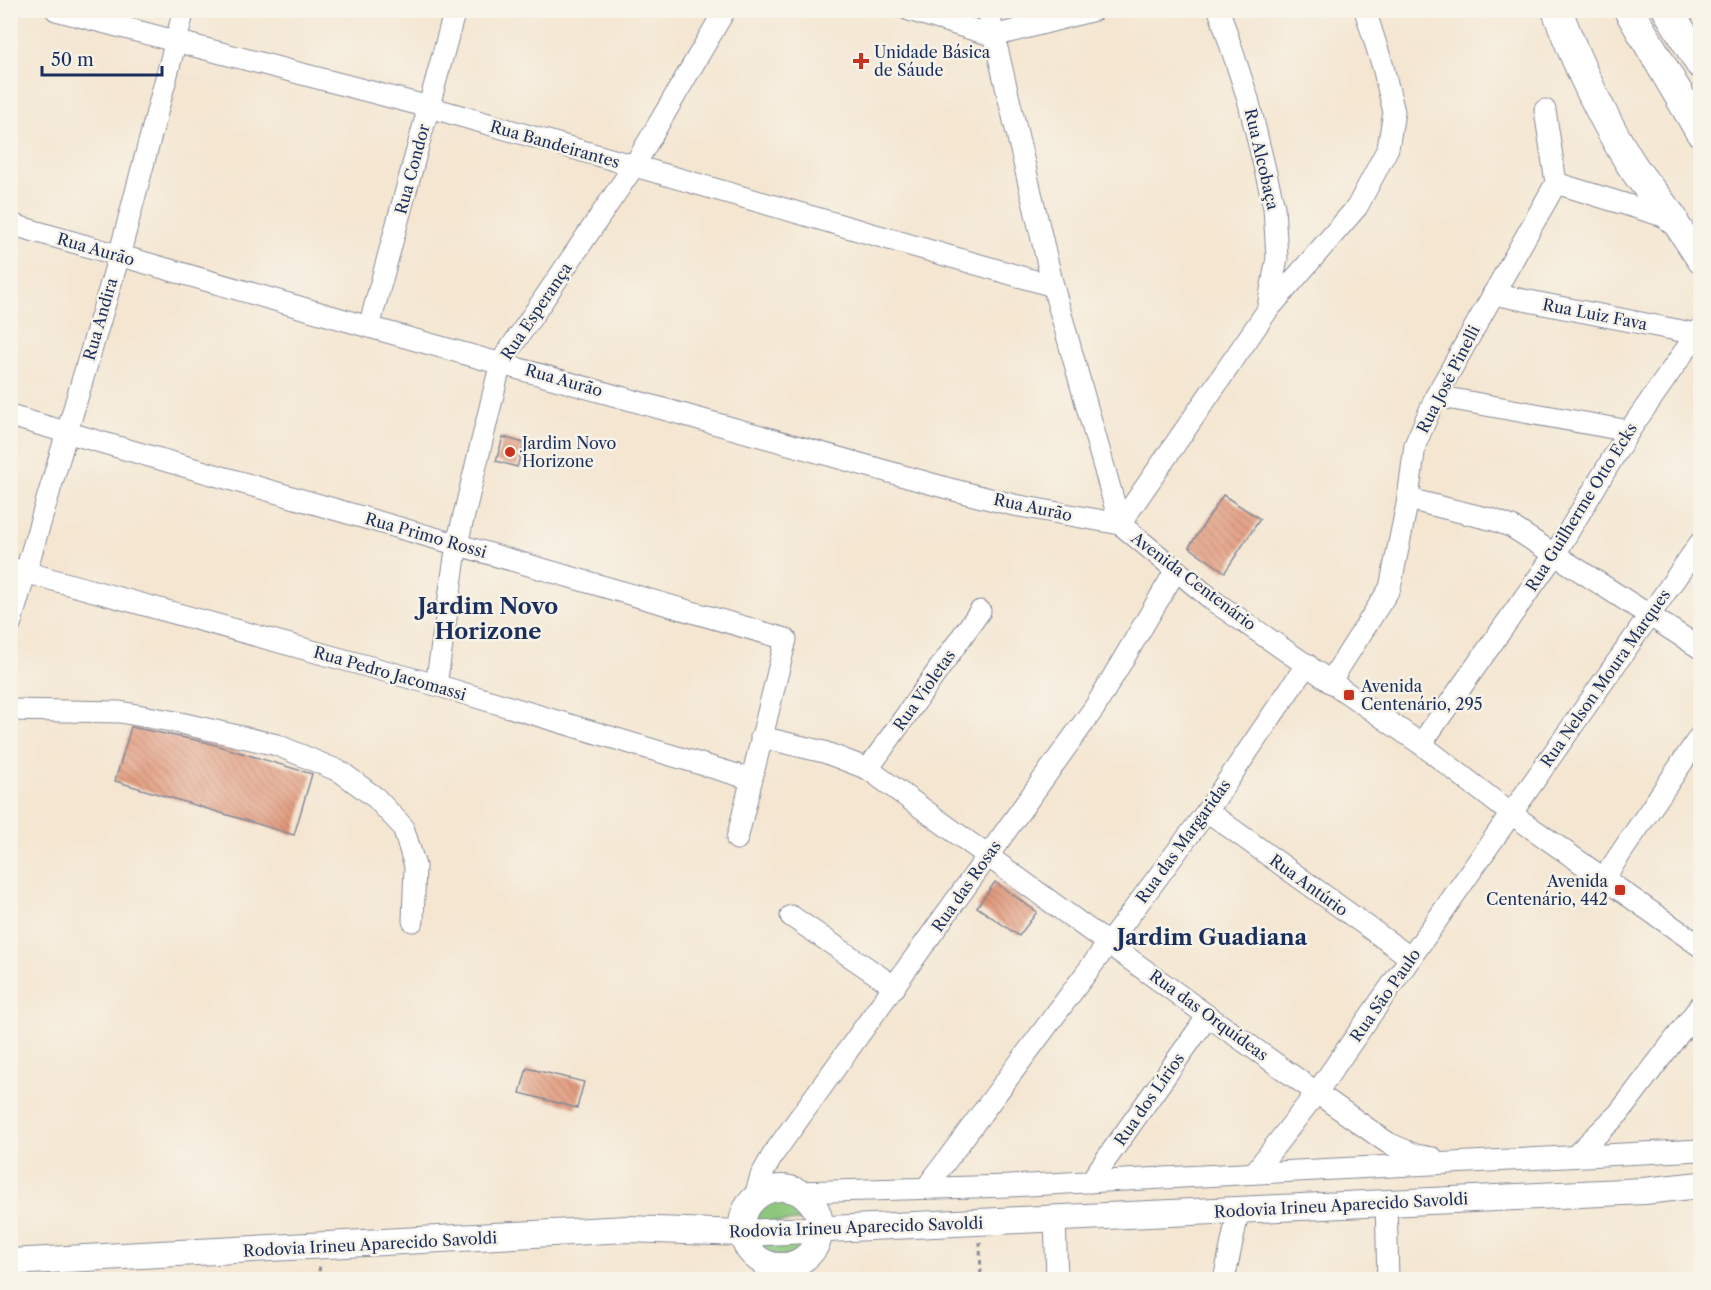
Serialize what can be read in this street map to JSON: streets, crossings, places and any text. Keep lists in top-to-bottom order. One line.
{"streets":{"main road":["Rodovia Irineu Aparecido Savoldi"],"street":["Rua Bandeirantes","Rua Alcobaça","Rua Condor","Rua Aurão","Rua Esperança","Rua Luiz Fava","Rua Andira","Rua José Pinelli","Rua Guilherme Otto Ecks","Rua Primo Rossi","Avenida Centenário","Rua Pedro Jacomassi","Rua Nelson Moura Marques","Rua Violetas","Rua das Margaridas","Rua Antúrio","Rua das Rosas","Rua São Paulo","Rua das Orquídeas","Rua dos Lírios"]},"crossings":[["Rua Bandeirantes","Rua Condor"],["Rua Bandeirantes","Rua Esperança"],["Rua Bandeirantes","Rua Andira"],["Rua Bandeirantes","Avenida Centenário"],["Rua Condor","Rua Aurão"],["Rua Aurão","Rua Esperança"],["Rua Aurão","Rua Andira"],["Rua Aurão","Avenida Centenário"],["Rua Esperança","Rua Primo Rossi"],["Rua Esperança","Rua Pedro Jacomassi"],["Rua Luiz Fava","Rua José Pinelli"],["Rua Luiz Fava","Rua Guilherme Otto Ecks"],["Rua Andira","Rua Primo Rossi"],["Rua Andira","Rua Pedro Jacomassi"],["Rua José Pinelli","Avenida Centenário"],["Rua Guilherme Otto Ecks","Avenida Centenário"],["Rua Primo Rossi","Rua das Orquídeas"],["Avenida Centenário","Rua Nelson Moura Marques"],["Avenida Centenário","Rua das Margaridas"],["Avenida Centenário","Rua das Rosas"],["Avenida Centenário","Rua São Paulo"],["Rua Nelson Moura Marques","Rua São Paulo"],["Rua Violetas","Rua das Orquídeas"],["Rua das Margaridas","Rua Antúrio"],["Rua das Margaridas","Rua das Orquídeas"],["Rua Antúrio","Rua São Paulo"],["Rua das Rosas","Rua das Orquídeas"],["Rua São Paulo","Rua das Orquídeas"],["Rua das Orquídeas","Rua dos Lírios"]],"districts":["Jardim Novo Horizone","Jardim Guadiana"],"places":{"health":["Unidade Básica de Sáude"],"other":["Jardim Novo Horizone"],"transit":["Avenida Centenário, 295","Avenida Centenário, 442"]},"scale_bar":"50 m"}
